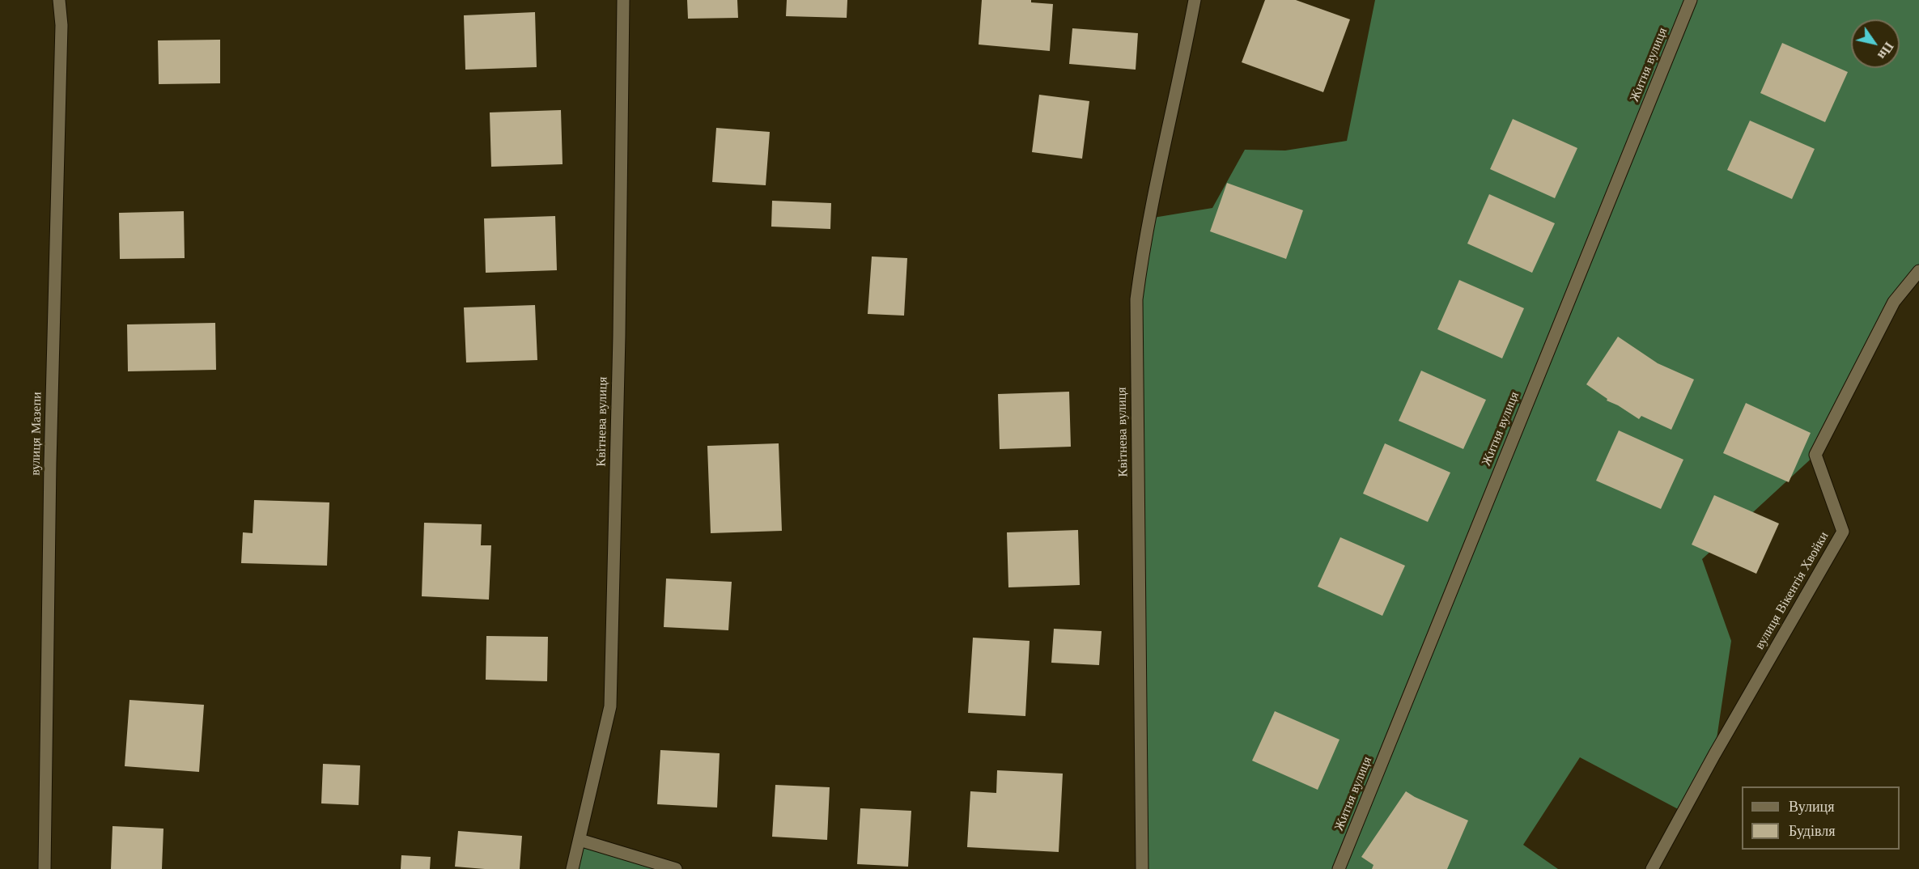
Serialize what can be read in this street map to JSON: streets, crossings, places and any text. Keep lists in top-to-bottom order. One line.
{"streets":{"street":["Житня вулиця","Квітнева вулиця","вулиця Мазепи","вулиця Вікентія Хвойки"]},"legend":["Вулиця","Будівля"],"north":"bottom right"}
